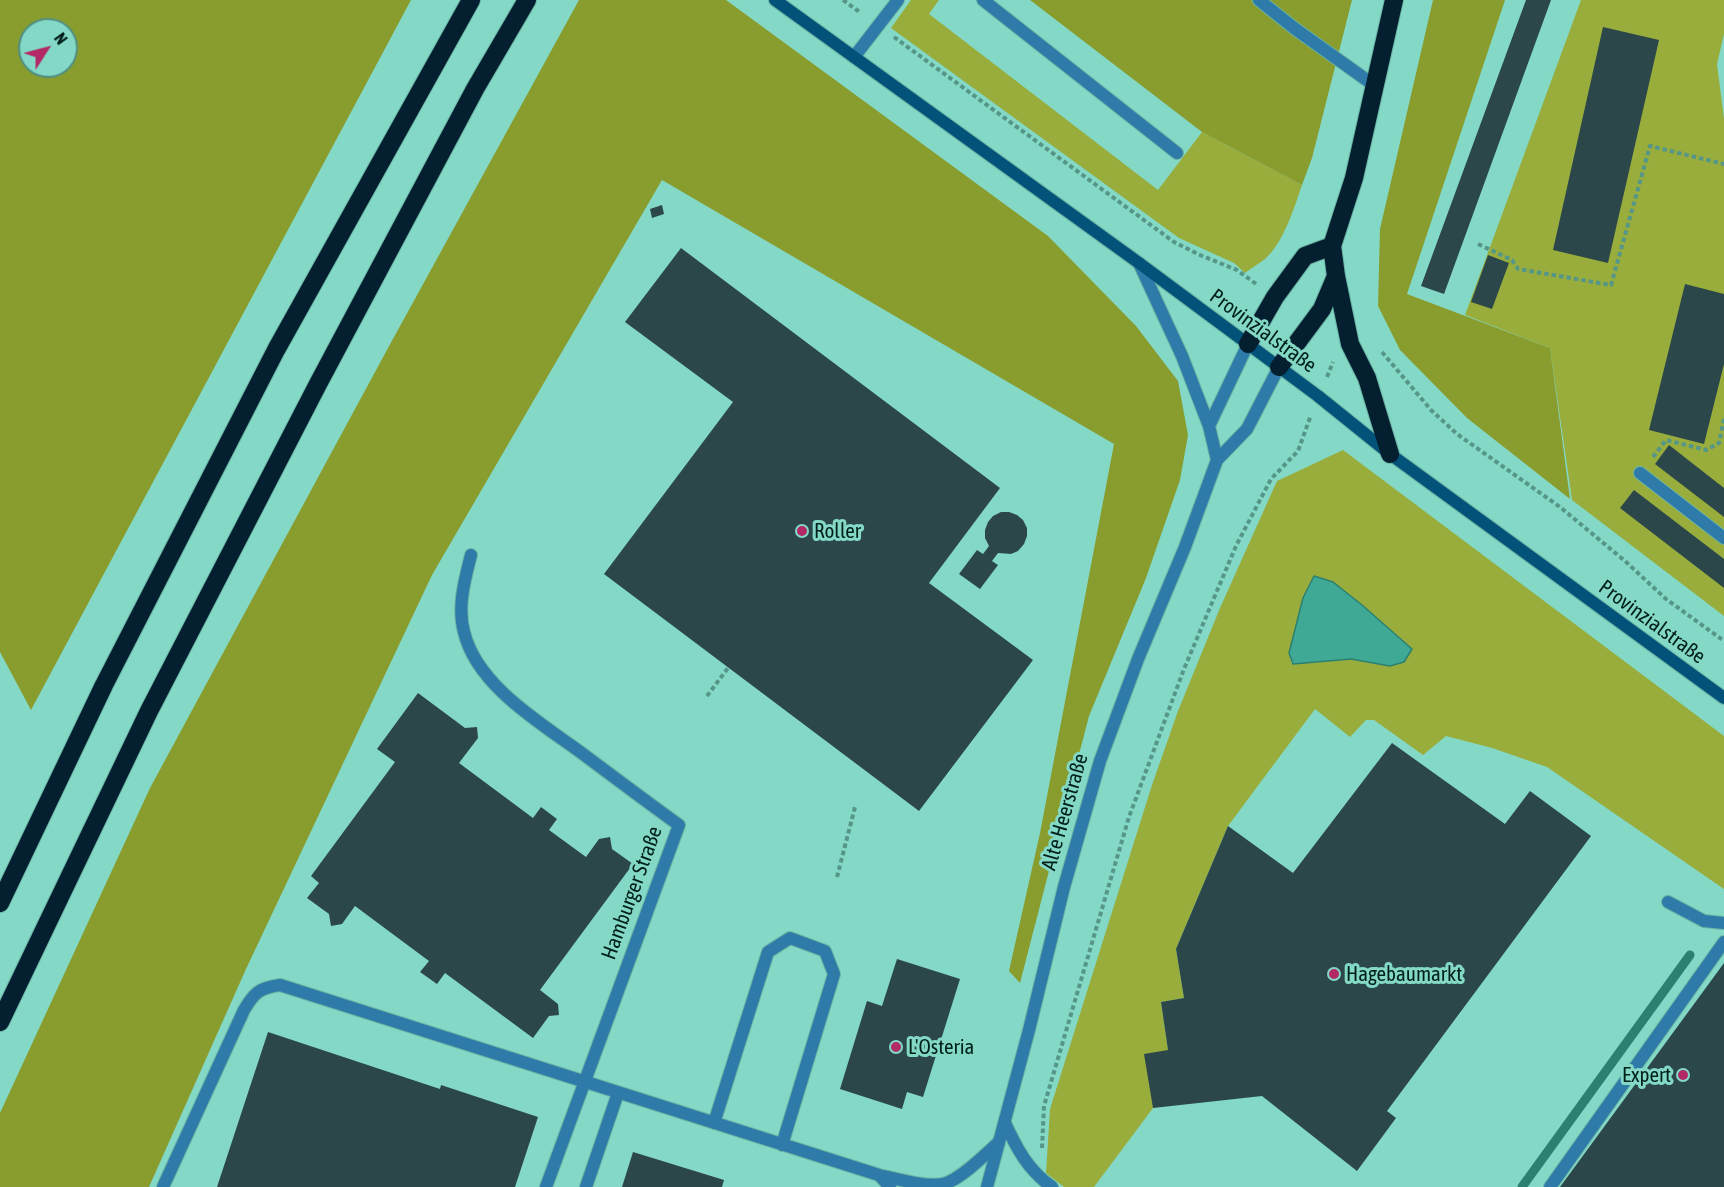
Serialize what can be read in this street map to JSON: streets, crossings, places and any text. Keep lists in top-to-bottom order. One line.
{"streets":{"main road":["Provinzialstraße"],"street":["Alte Heerstraße","Hamburger Straße"]},"crossings":[["Provinzialstraße","Alte Heerstraße"]],"places":["Roller","Hagebaumarkt","L'Osteria","Expert"],"north":"top right"}
